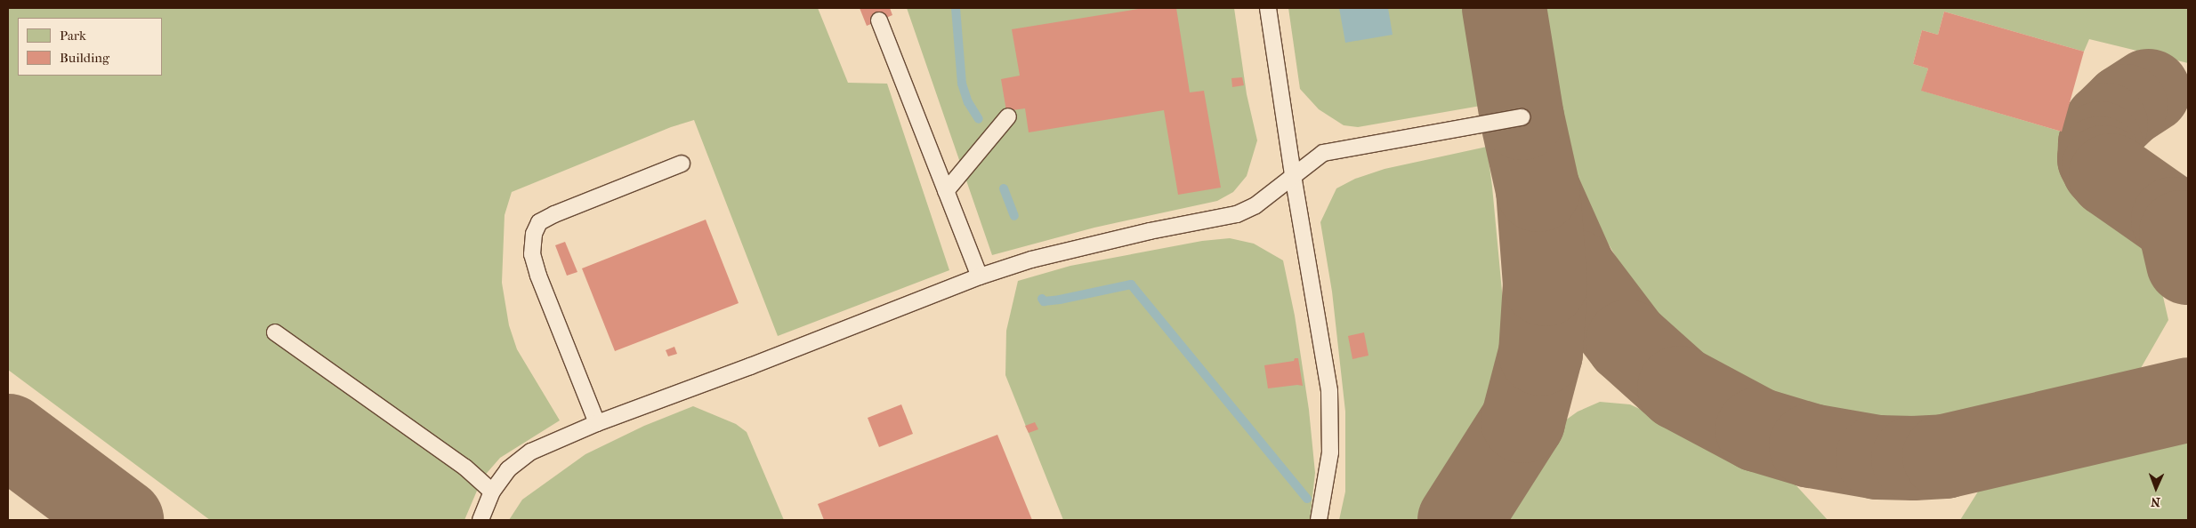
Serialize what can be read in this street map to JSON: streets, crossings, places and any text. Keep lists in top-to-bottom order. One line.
{"legend":["Park","Building"],"north":"bottom"}
